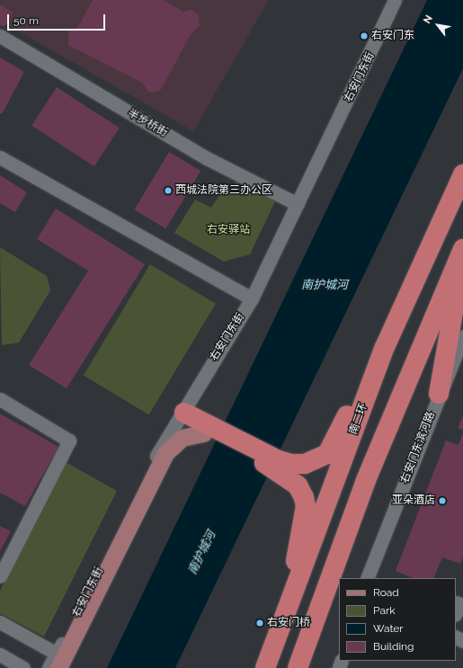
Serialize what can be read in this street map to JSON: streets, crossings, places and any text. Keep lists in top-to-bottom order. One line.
{"streets":{"highway":["南二环"],"street":["右安门东街","半步桥街","右安门东滨河路"]},"crossings":[["右安门东街","半步桥街"]],"water":["南护城河"],"parks":["右安驿站"],"places":["右安门东","西城法院第三办公区","亚朵酒店","右安门桥"],"legend":["Road","Park","Water","Building"],"scale_bar":"50 m","north":"top left"}
